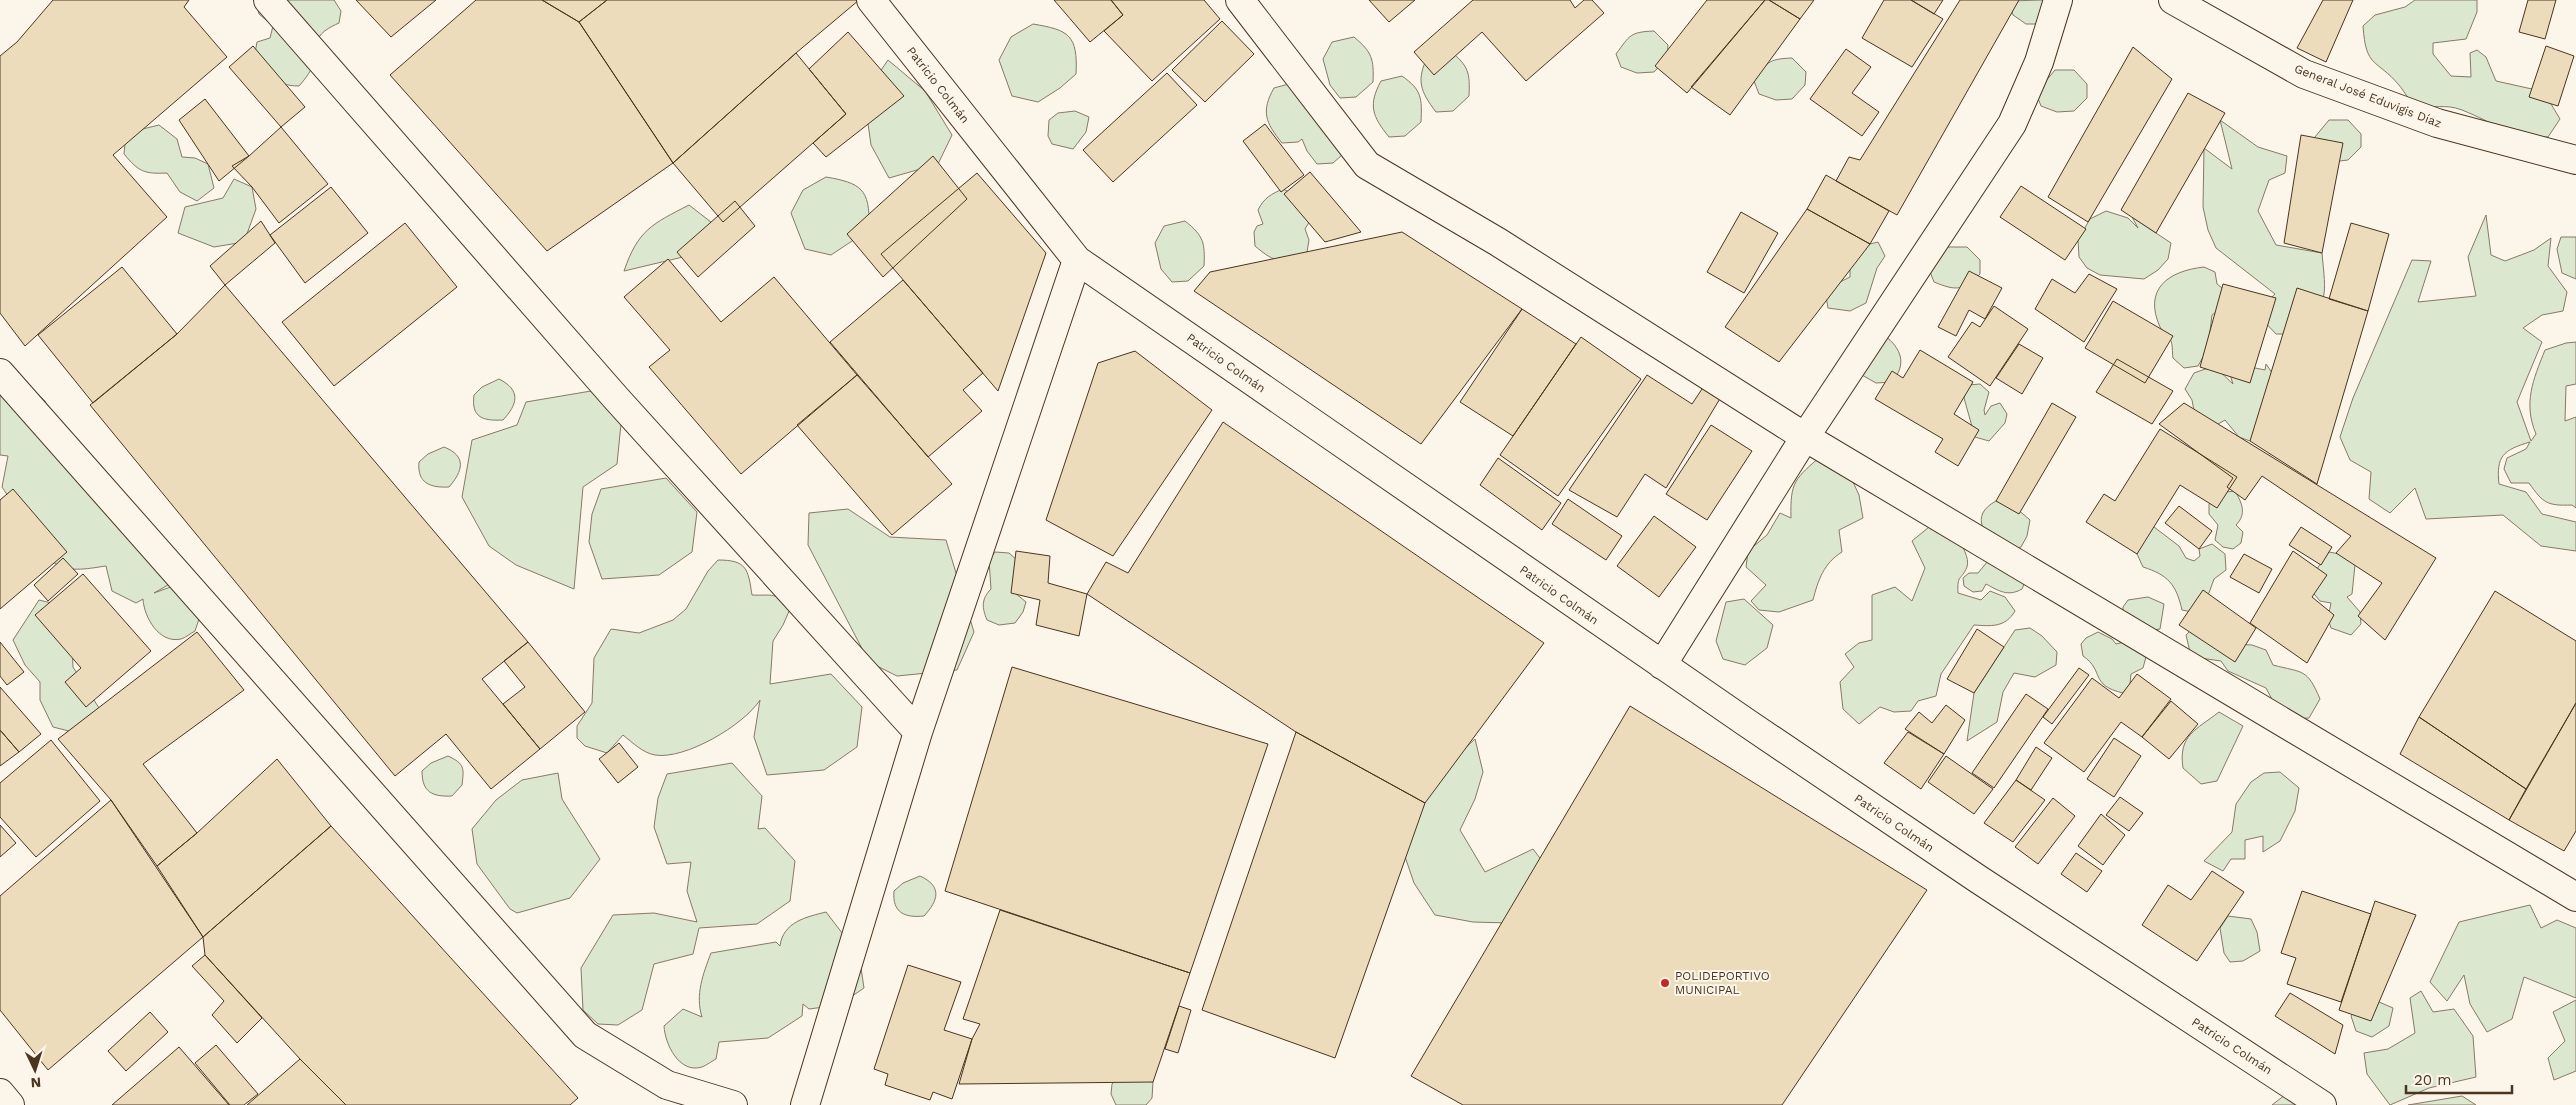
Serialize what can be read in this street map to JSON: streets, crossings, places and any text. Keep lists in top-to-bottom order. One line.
{"streets":{"street":["Patricio Colmán","General José Eduvigis Díaz"]},"places":["POLIDEPORTIVO MUNICIPAL"],"scale_bar":"20 m","north":"bottom"}
